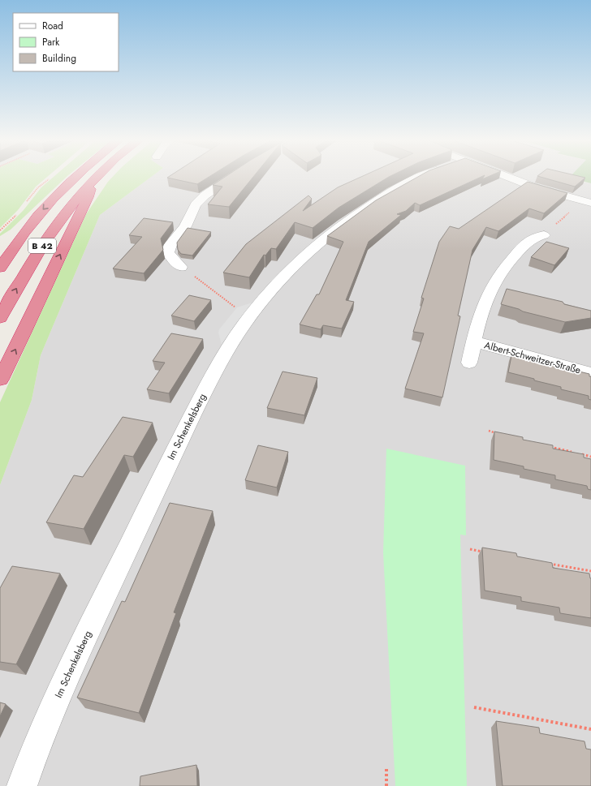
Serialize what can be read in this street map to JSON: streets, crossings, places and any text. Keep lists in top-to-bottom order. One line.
{"streets":{"highway":["B 42"],"street":["Albert-Schweitzer-Straße","Im Schenkelsberg"]},"legend":["Road","Park","Building"]}
